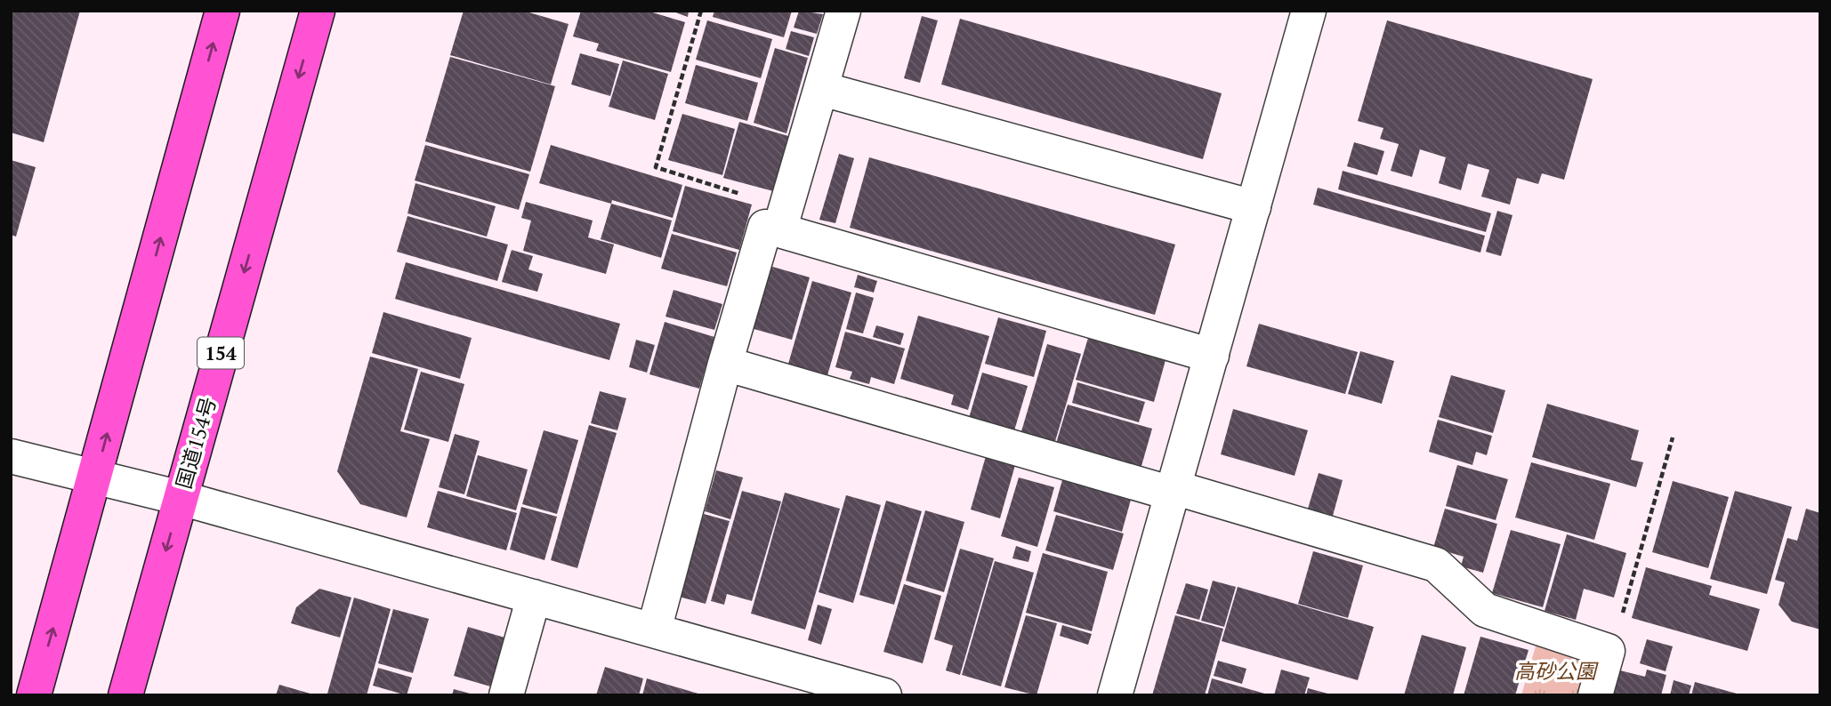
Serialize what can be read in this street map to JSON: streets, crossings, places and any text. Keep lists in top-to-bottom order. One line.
{"streets":{"highway":["154","国道154号"]},"parks":["高砂公園"]}
